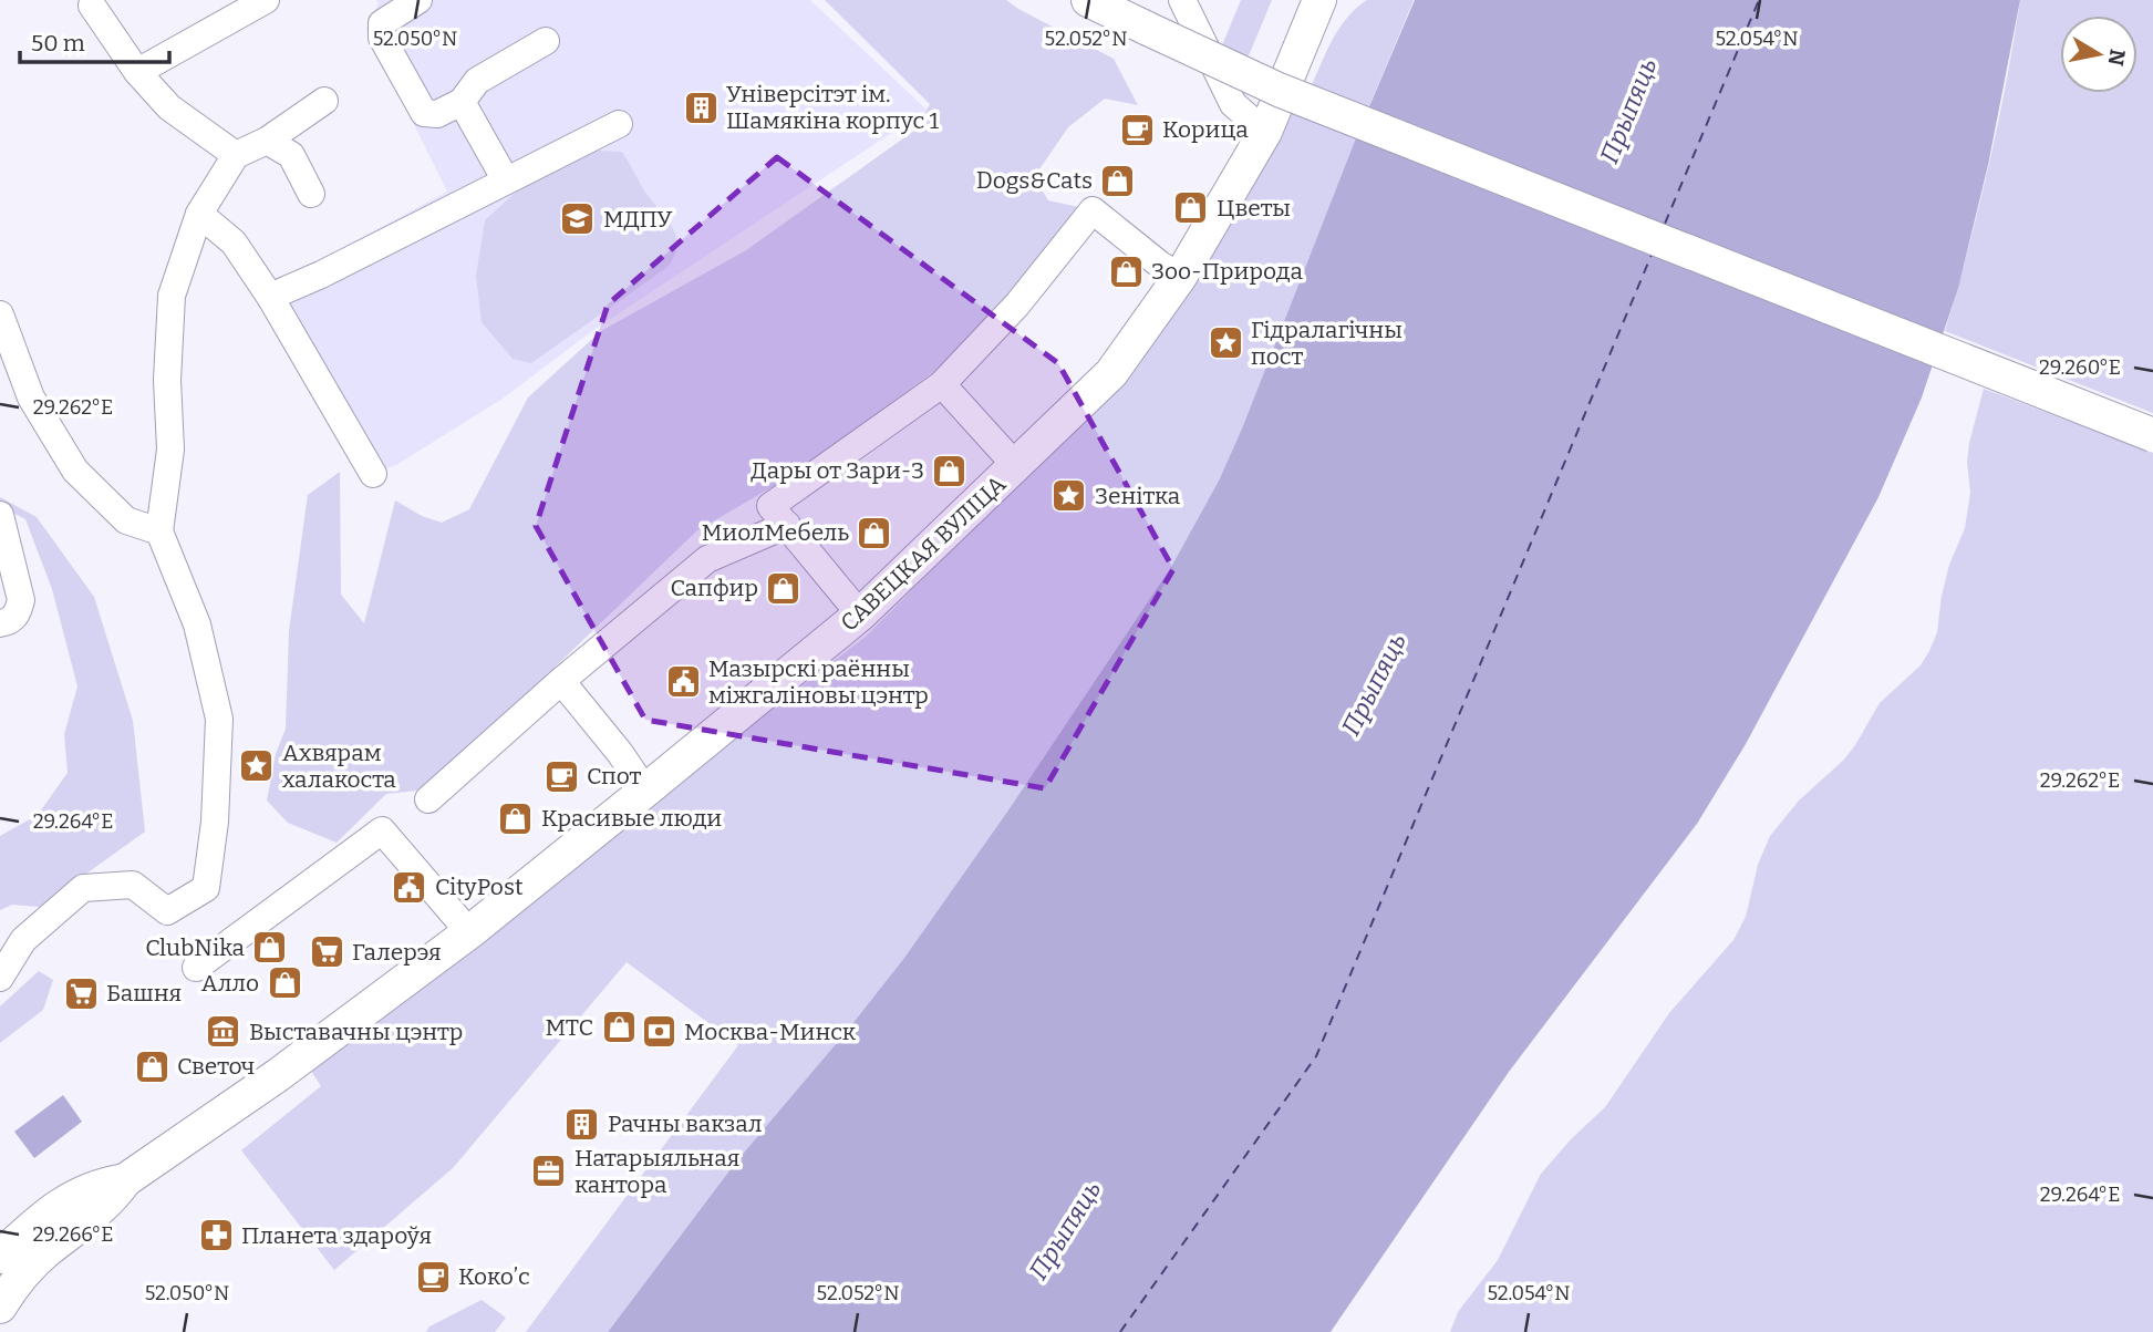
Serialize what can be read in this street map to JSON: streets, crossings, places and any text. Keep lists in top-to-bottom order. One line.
{"streets":{"main road":["САВЕЦКАЯ ВУЛІЦА"]},"water":["Прыпяць"],"places":{"building":["Універсітэт ім. Шамякіна корпус 1","Рачны вакзал"],"cafe":["Корица","Спот","Кокоʼс"],"shop":["Dogs&Cats","Цветы","Зоо-Природа","Дары от Зари-3","МиолМебель","Сапфир","Красивые люди","ClubNika","Алло","МТС","Светоч"],"school or university":["МДПУ"],"place":["Гідралагічны пост","Зенітка","Ахвярам халакоста"],"public building":["Мазырскі раённы міжгаліновы цэнтр","CityPost"],"supermarket":["Галерэя","Башня"],"museum":["Выставачны цэнтр"],"bank":["Москва-Минск"],"office":["Натарыяльная кантора"],"pharmacy":["Планета здароўя"]},"scale_bar":"50 m","north":"right","coordinates":["52.050°N","52.052°N","52.054°N","29.260°E","29.262°E","29.264°E","29.266°E"]}
